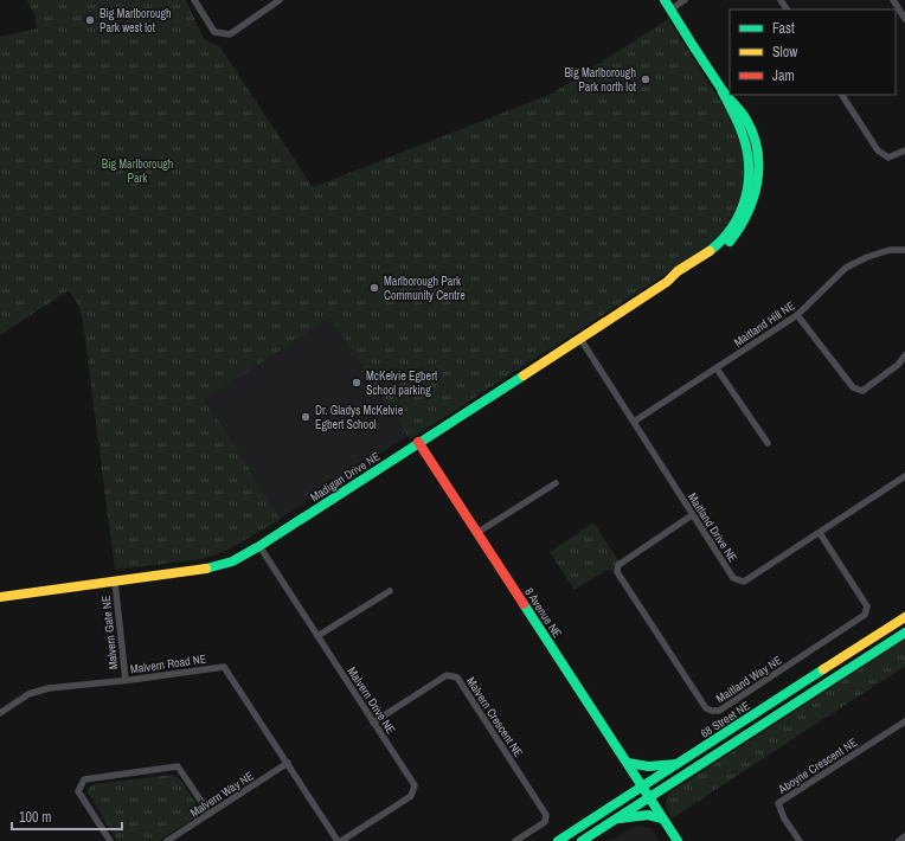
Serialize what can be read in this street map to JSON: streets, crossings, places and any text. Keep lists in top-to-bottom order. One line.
{"streets":{"street":["Maitland Hill NE","Madigan Drive NE","Maitland Drive NE","8 Avenue NE","Malvern Gate NE","Malvern Road NE","Maitland Way NE","Malvern Drive NE","Malvern Crescent NE","68 Street NE","Aboyne Crescent NE","Malvern Way NE"]},"crossings":[["Maitland Hill NE","Maitland Drive NE"],["Madigan Drive NE","Maitland Drive NE"],["Madigan Drive NE","8 Avenue NE"],["Madigan Drive NE","Malvern Gate NE"],["Madigan Drive NE","Malvern Drive NE"],["Maitland Drive NE","Maitland Way NE"],["8 Avenue NE","68 Street NE"],["Malvern Gate NE","Malvern Road NE"],["Malvern Road NE","Malvern Drive NE"],["Malvern Road NE","Malvern Way NE"],["Malvern Drive NE","Malvern Crescent NE"]],"parks":["Big Marlborough Park"],"places":["Big Marlborough Park west lot","Big Marlborough Park north lot","Marlborough Park Community Centre","McKelvie Egbert School parking","Dr. Gladys McKelvie Egbert School"],"legend":["Fast","Slow","Jam"],"scale_bar":"100 m"}
